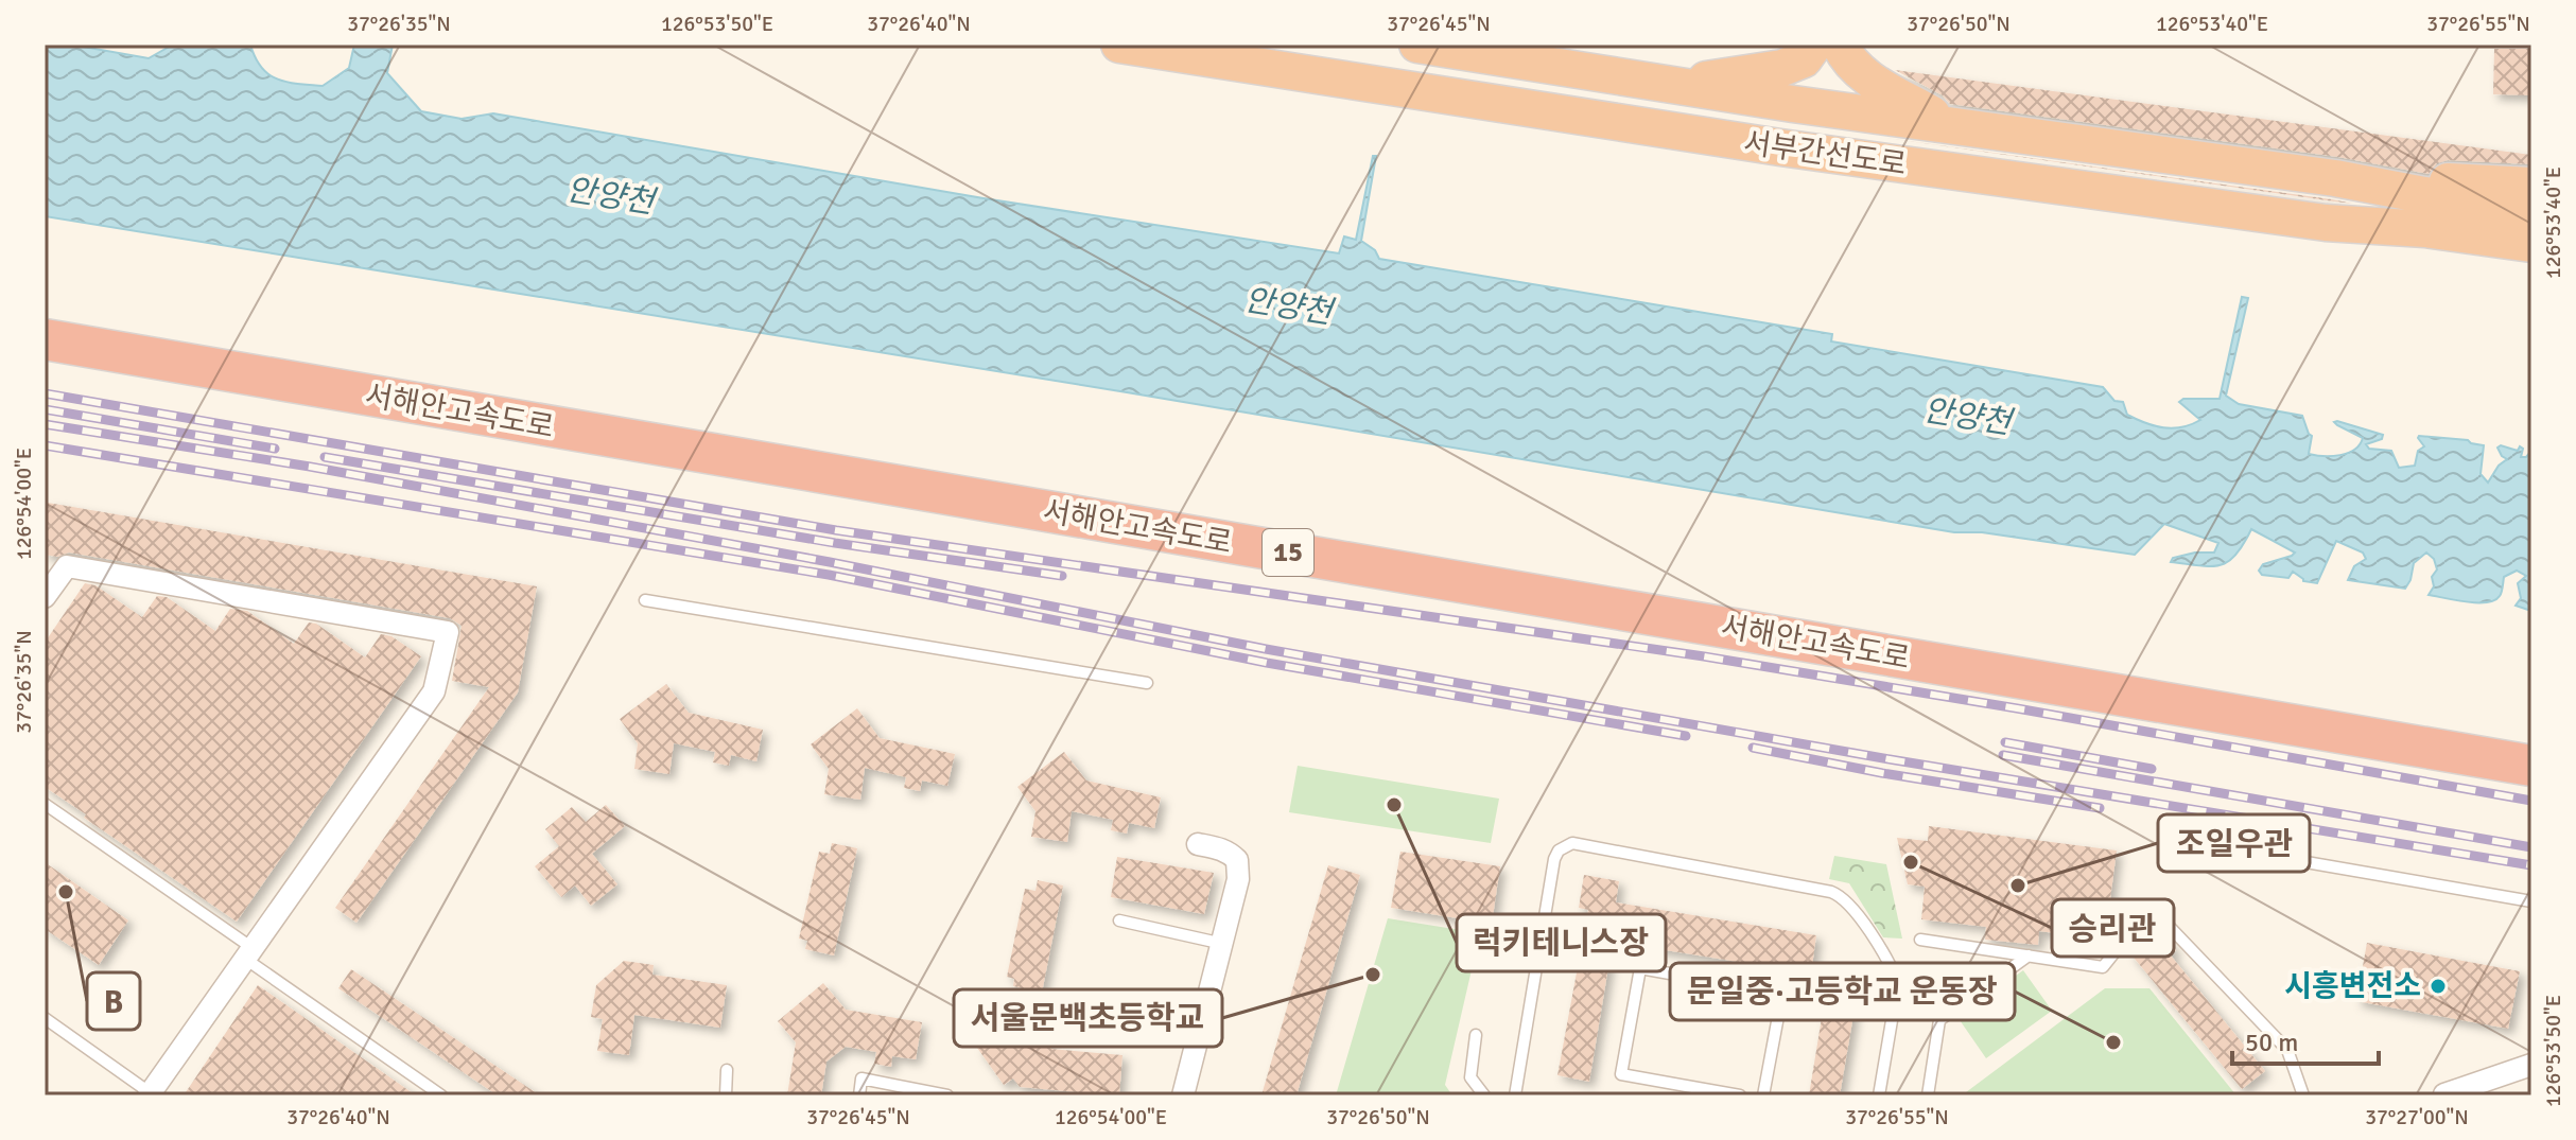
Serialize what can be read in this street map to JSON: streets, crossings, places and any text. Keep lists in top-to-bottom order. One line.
{"streets":{"highway":["서부간선도로","서해안고속도로","15"]},"water":["안양천"],"places":["럭키테니스장","승리관","조일우관","B","서울문백초등학교","시흥변전소","문일중·고등학교 운동장"],"scale_bar":"50 m","coordinates":["37°26'35\"N","126°53'50\"E","37°26'40\"N","37°26'45\"N","37°26'50\"N","126°53'40\"E","37°26'55\"N","126°54'00\"E","37°27'00\"N"]}
